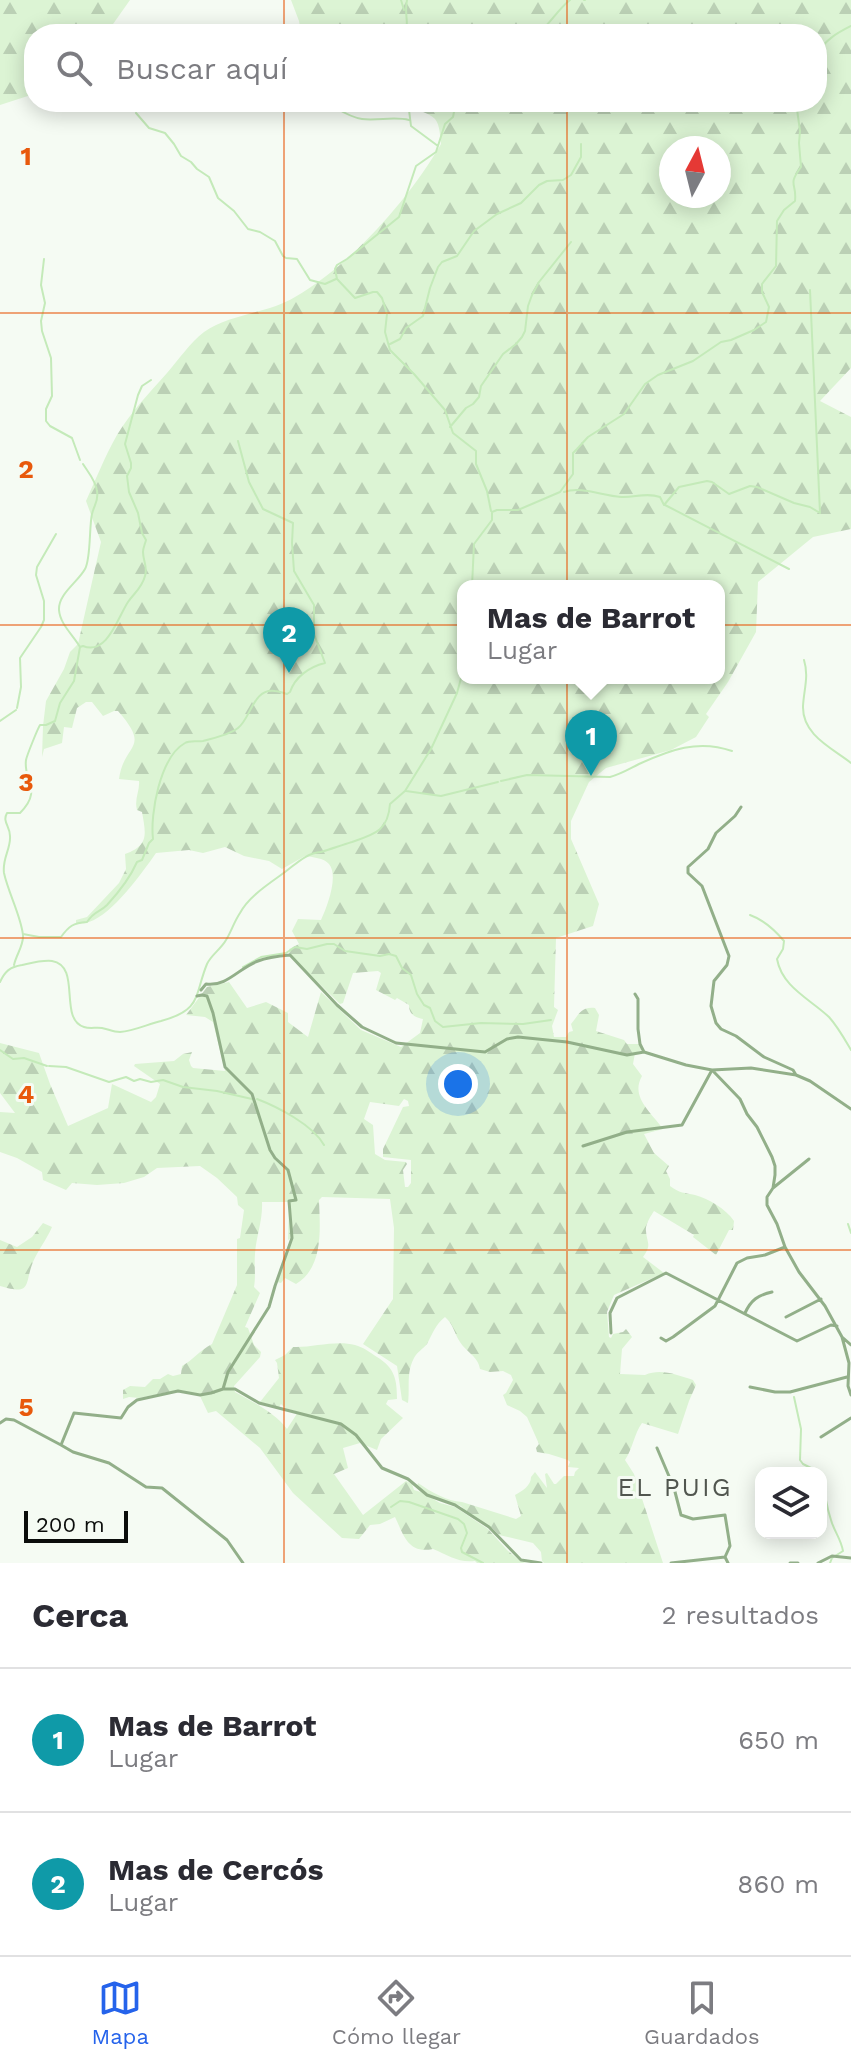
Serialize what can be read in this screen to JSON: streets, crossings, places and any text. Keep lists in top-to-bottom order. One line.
{"districts":["EL PUIG"],"scale_bar":"200 m","north":"top","page":{"search":"Buscar aquí","popup":["Mas de Barrot","Lugar"],"pins":["2","1"],"scale":"200 m","heading":["Cerca","2 resultados"],"list":[{"mark":"1","name":"Mas de Barrot","note":"Lugar","value":"650 m"},{"mark":"2","name":"Mas de Cercós","note":"Lugar","value":"860 m"}],"nav":["Mapa","Cómo llegar","Guardados"]},"grid":{"rows":["1","2","3","4","5"]}}
